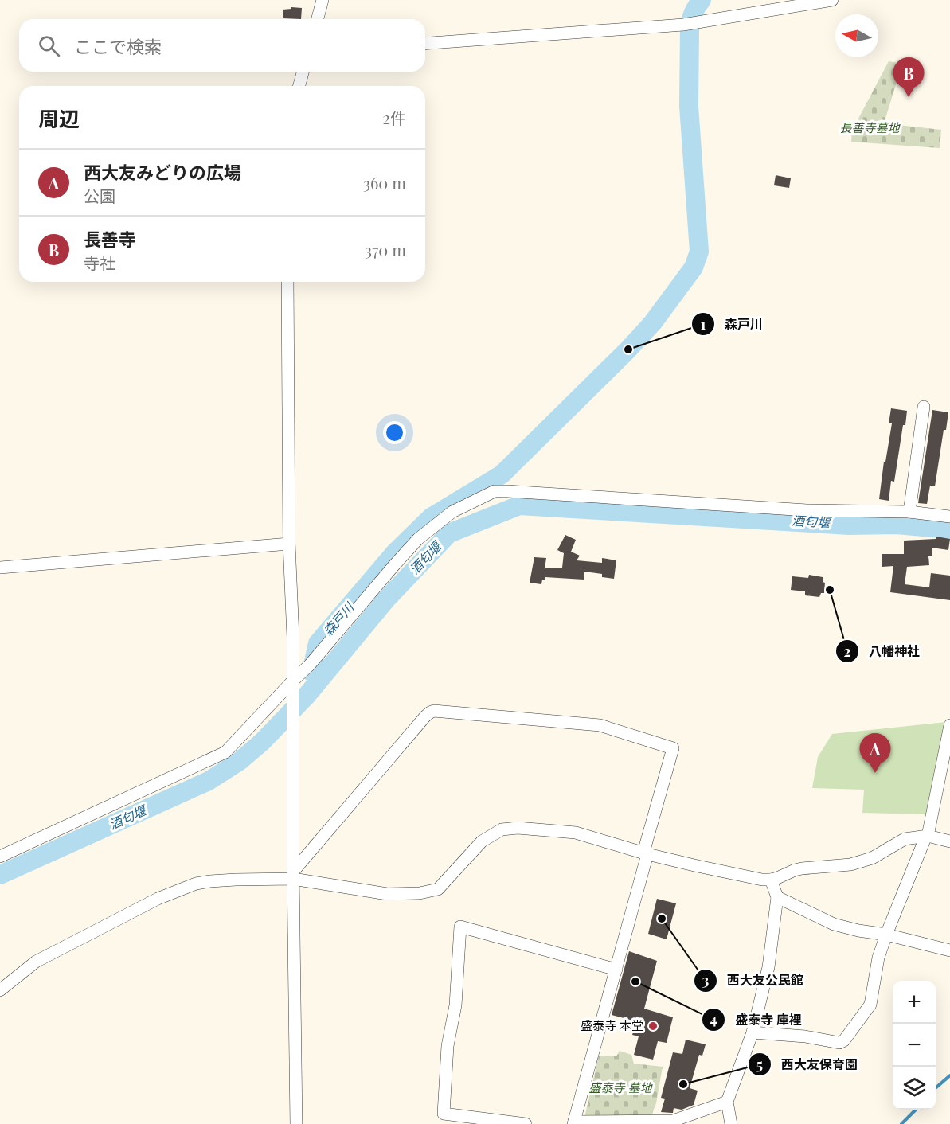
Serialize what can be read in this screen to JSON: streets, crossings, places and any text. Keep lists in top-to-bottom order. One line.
{"water":["酒匂堰","森戸川"],"parks":["長善寺墓地","盛泰寺 墓地"],"places":["森戸川","八幡神社","西大友公民館","盛泰寺 庫裡","盛泰寺 本堂","西大友保育園"],"north":"left","page":{"search":"ここで検索","pins":["B","A"],"heading":["周辺","2件"],"list":[{"mark":"A","name":"西大友みどりの広場","note":"公園","value":"360 m"},{"mark":"B","name":"長善寺","note":"寺社","value":"370 m"}],"map_buttons":["+","−"]}}
